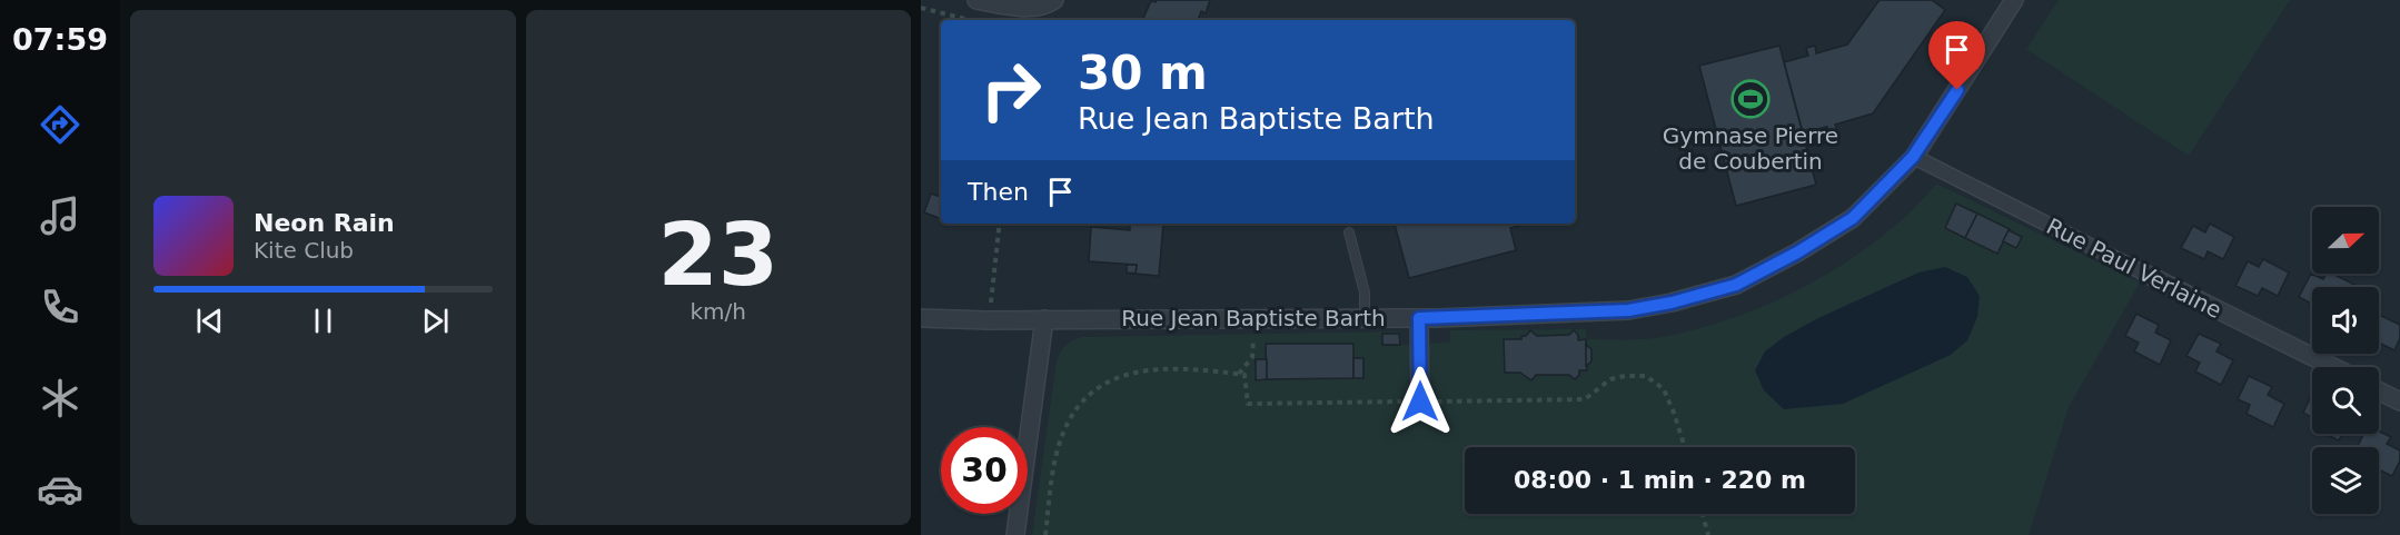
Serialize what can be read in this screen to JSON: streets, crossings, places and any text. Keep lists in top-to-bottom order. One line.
{"streets":{"street":["Rue Paul Verlaine","Rue Jean Baptiste Barth"]},"crossings":[["Rue Paul Verlaine","Rue Jean Baptiste Barth"]],"places":{"sports":["Gymnase Pierre de Coubertin"]},"north":"right","page":{"tabs":"07:59","tile":["23","km/h"],"turn":["30 m","Rue Jean Baptiste Barth"],"then":"Then","song":["Neon Rain","Kite Club"],"limit":"30","trip":"08:00 · 1 min · 220 m"}}
